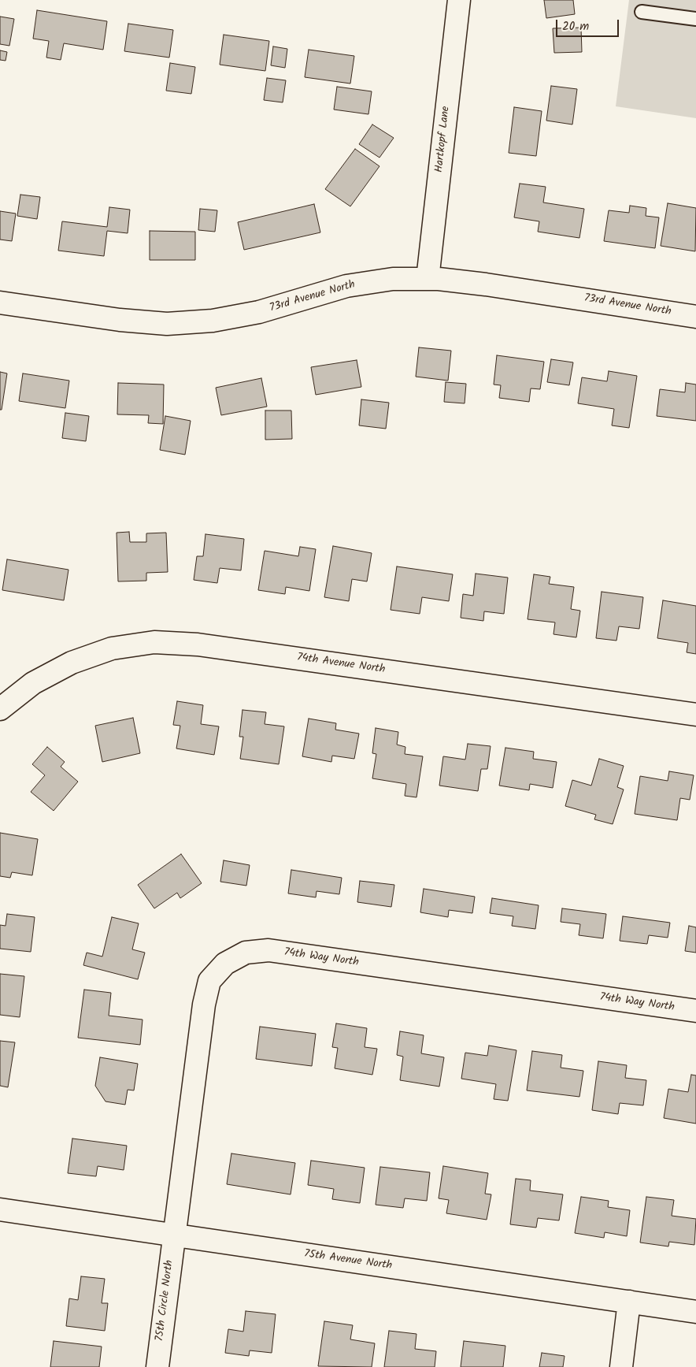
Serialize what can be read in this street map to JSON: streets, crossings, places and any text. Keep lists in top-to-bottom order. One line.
{"streets":{"street":["Hartkopf Lane","73rd Avenue North","74th Avenue North","74th Way North","75th Avenue North","75th Circle North"]},"crossings":[["Hartkopf Lane","73rd Avenue North"],["74th Way North","75th Avenue North"],["74th Way North","75th Circle North"],["75th Avenue North","75th Circle North"]],"scale_bar":"20 m"}
